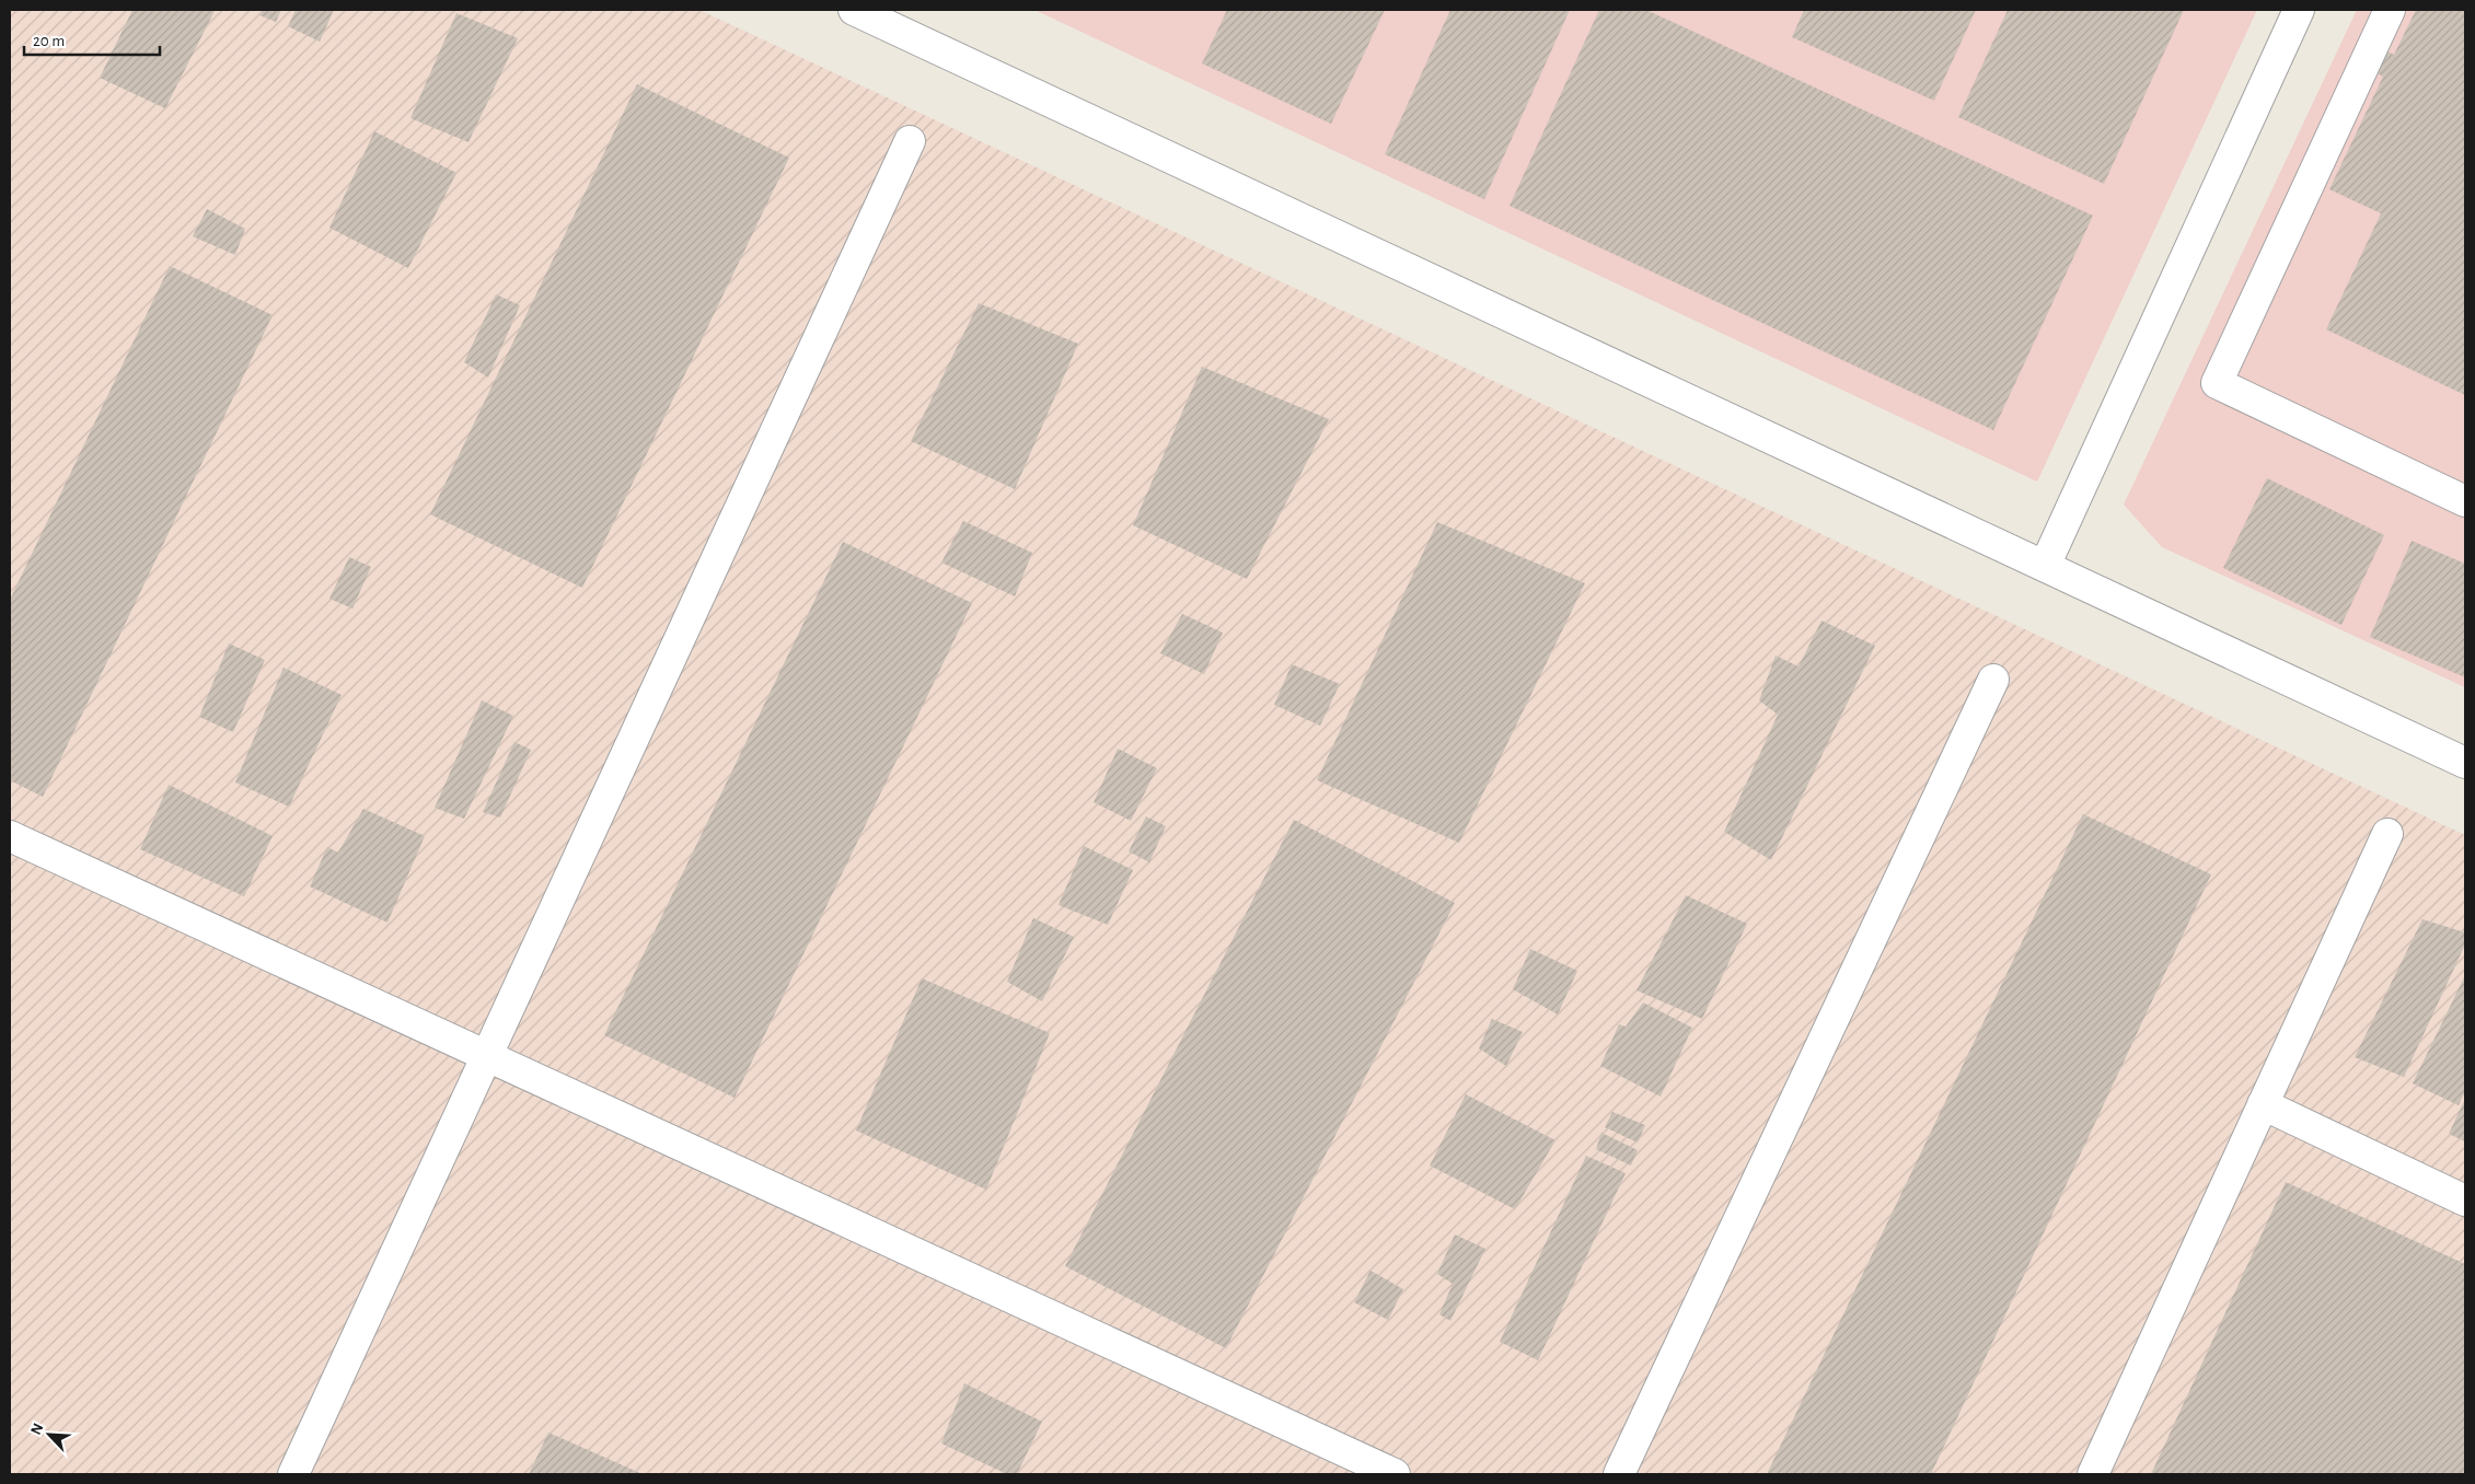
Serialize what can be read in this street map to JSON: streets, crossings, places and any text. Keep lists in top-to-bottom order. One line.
{"scale_bar":"20 m","north":"top left"}
